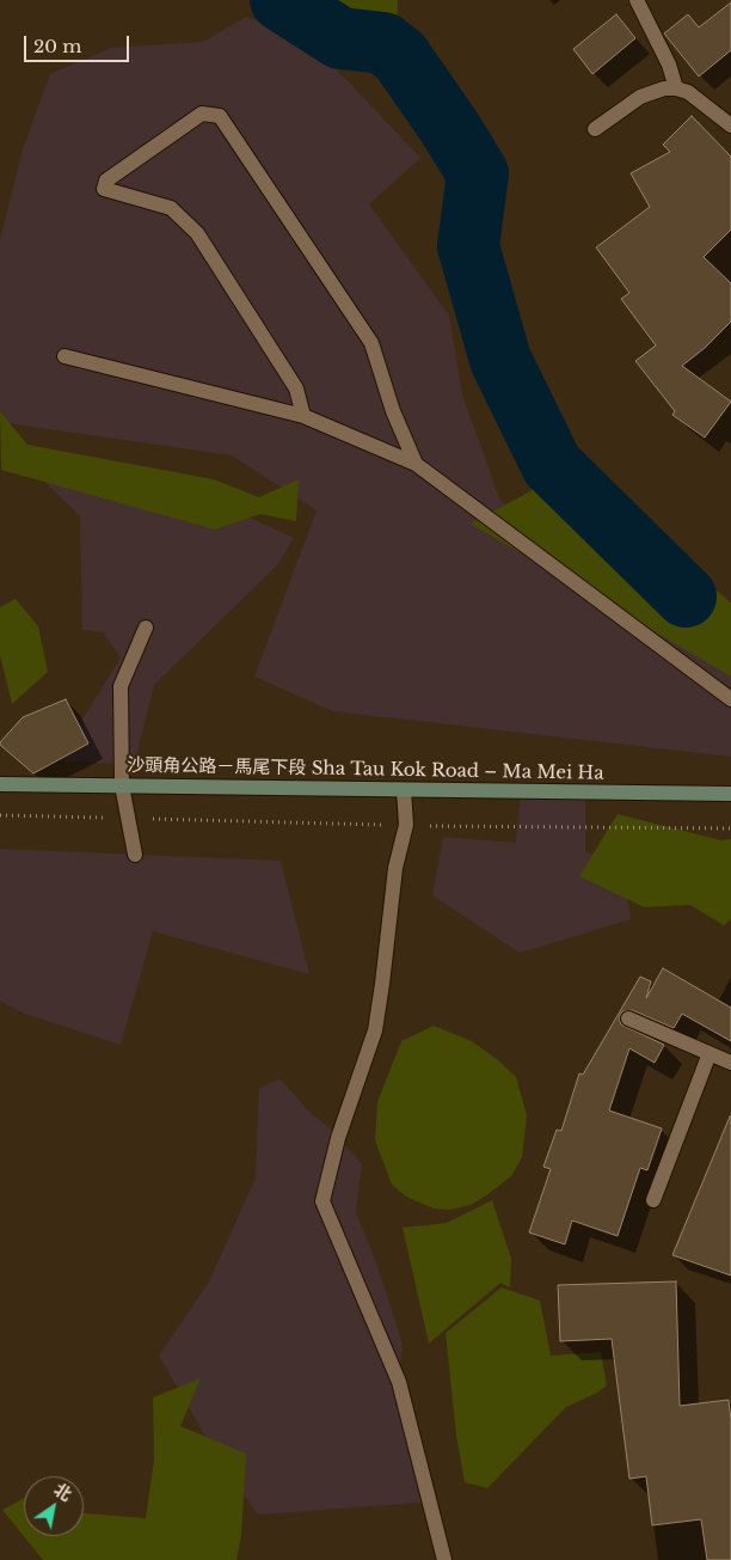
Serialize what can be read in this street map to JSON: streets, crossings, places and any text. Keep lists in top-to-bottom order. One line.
{"streets":{"main road":["沙頭角公路－馬尾下段 Sha Tau Kok Road – Ma Mei Ha"]},"scale_bar":"20 m","north":"top right"}
